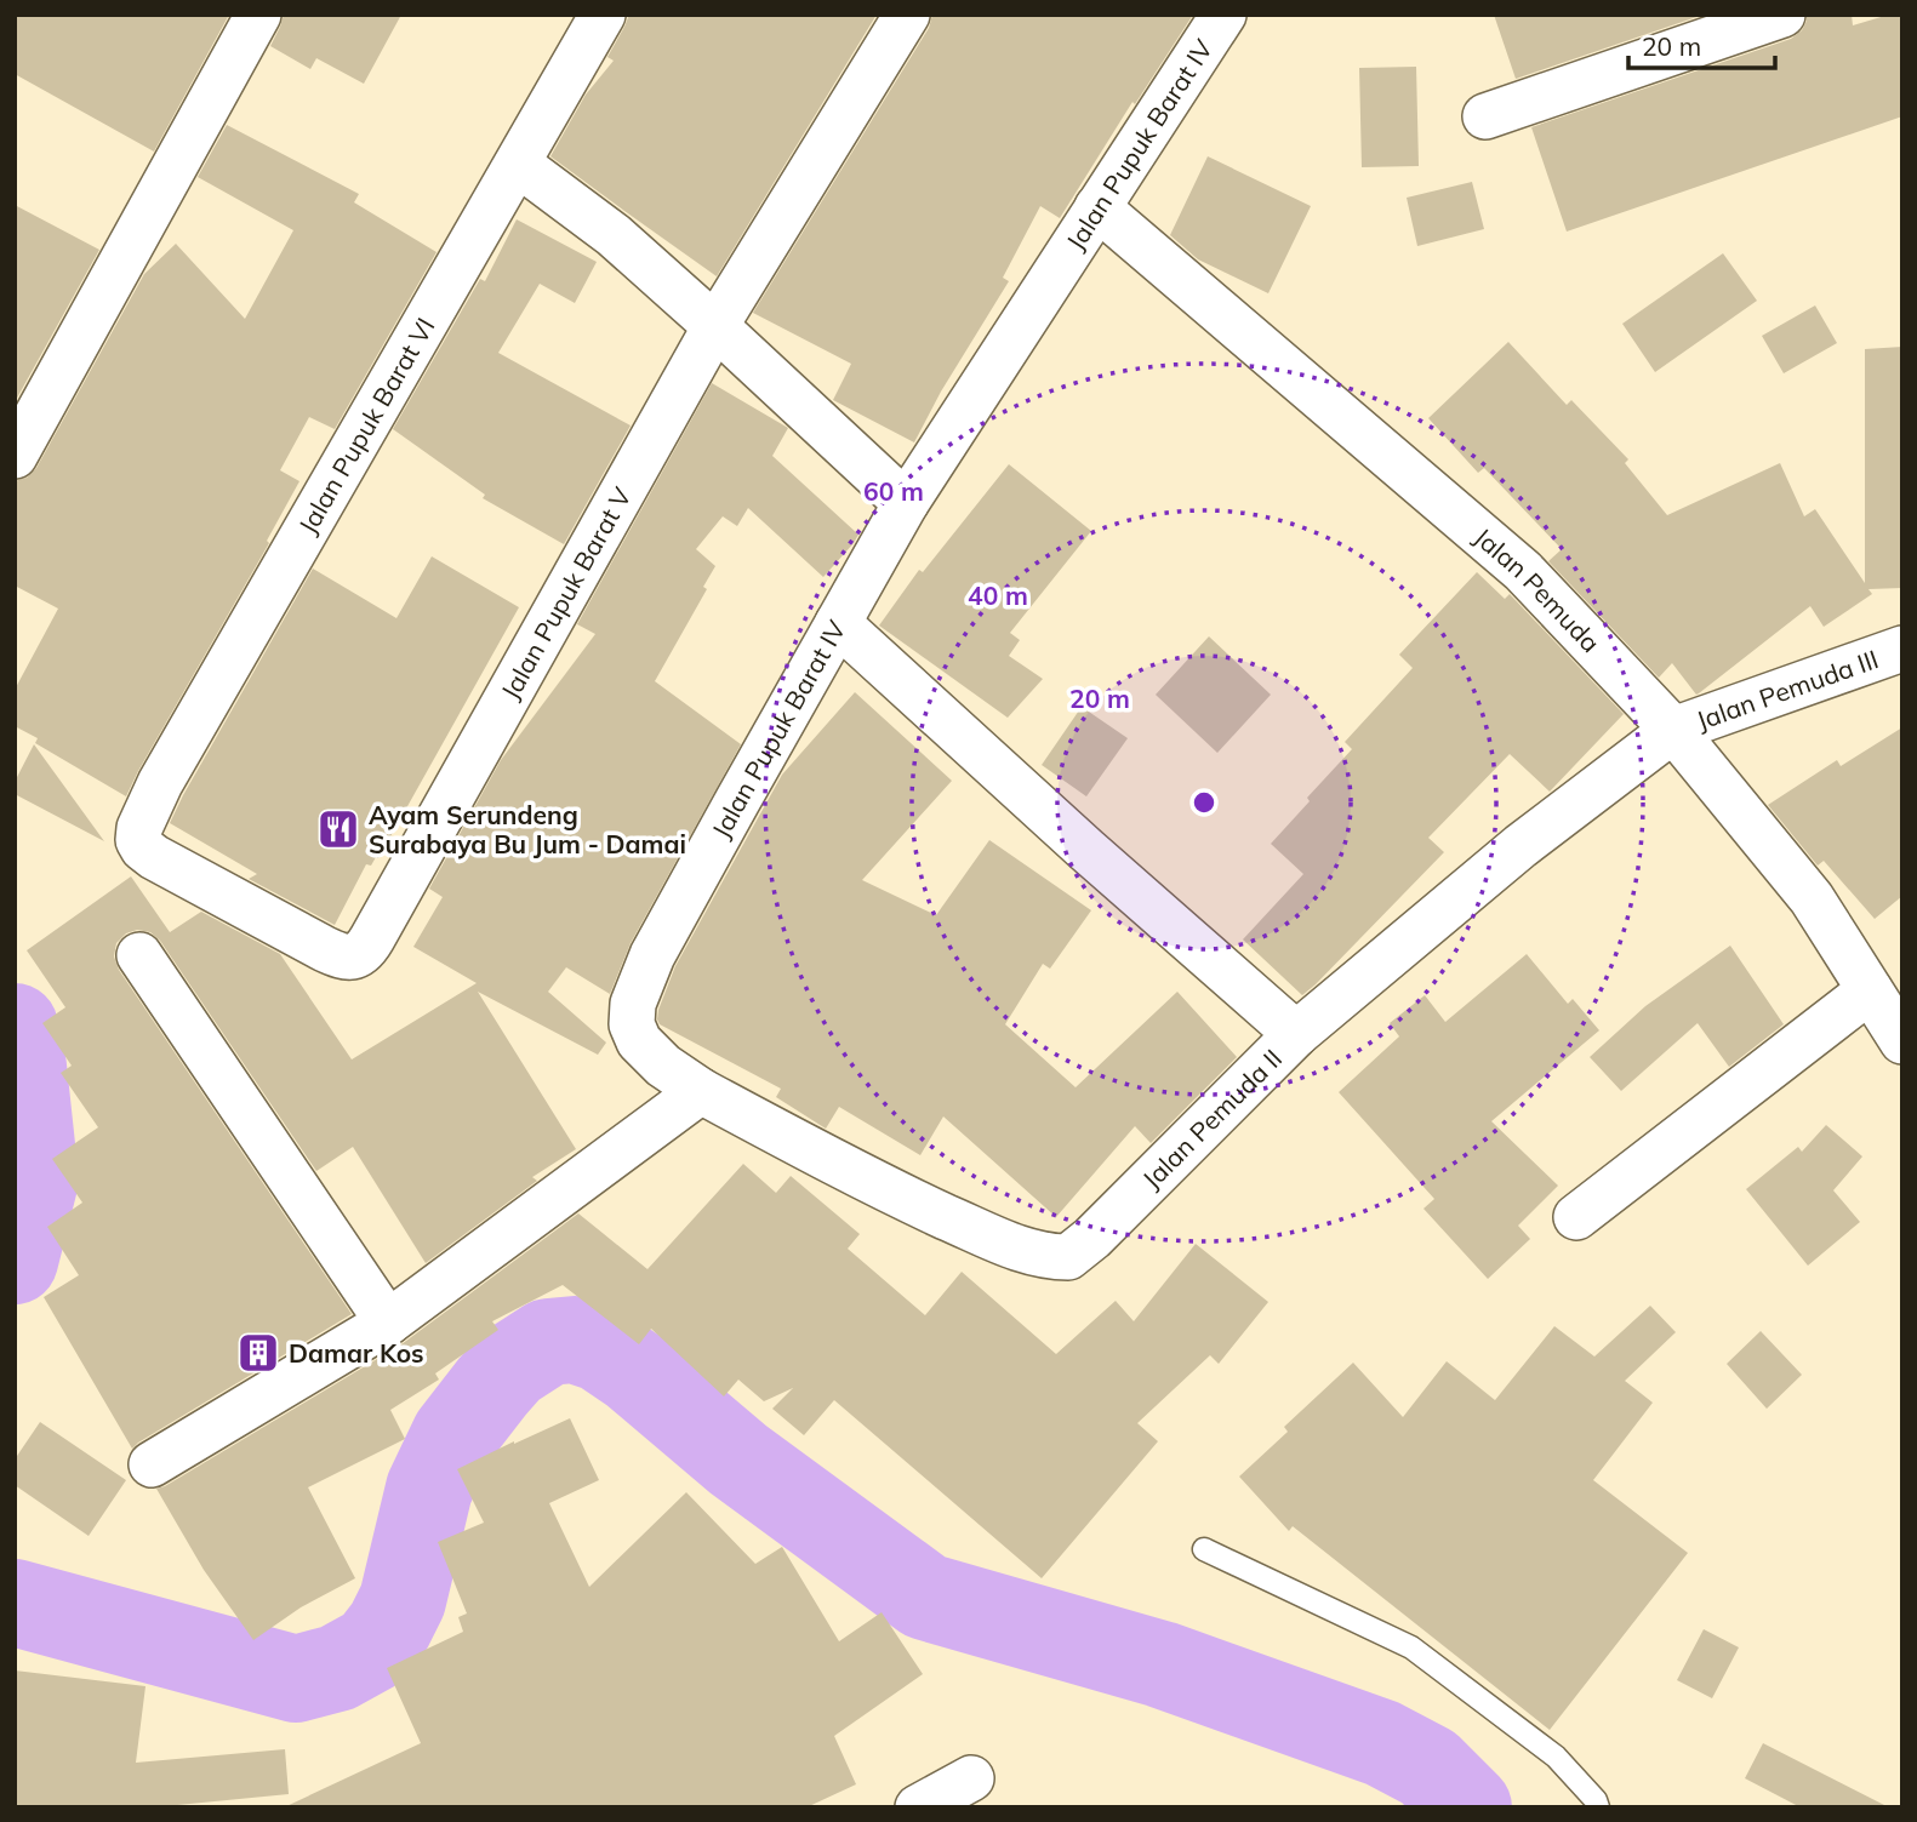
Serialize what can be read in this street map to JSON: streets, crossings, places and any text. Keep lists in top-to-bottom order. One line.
{"streets":{"street":["Jalan Pupuk Barat IV","Jalan Pupuk Barat VI","Jalan Pemuda","Jalan Pupuk Barat V","Jalan Pemuda III","Jalan Pemuda II"]},"crossings":[["Jalan Pupuk Barat IV","Jalan Pemuda"],["Jalan Pupuk Barat IV","Jalan Pemuda II"],["Jalan Pupuk Barat VI","Jalan Pupuk Barat V"],["Jalan Pemuda","Jalan Pemuda III"],["Jalan Pemuda","Jalan Pemuda II"],["Jalan Pemuda III","Jalan Pemuda II"]],"places":{"restaurant":["Ayam Serundeng Surabaya Bu Jum - Damai"],"building":["Damar Kos"]},"scale_bar":"20 m","rings":["60 m","40 m","20 m"]}
